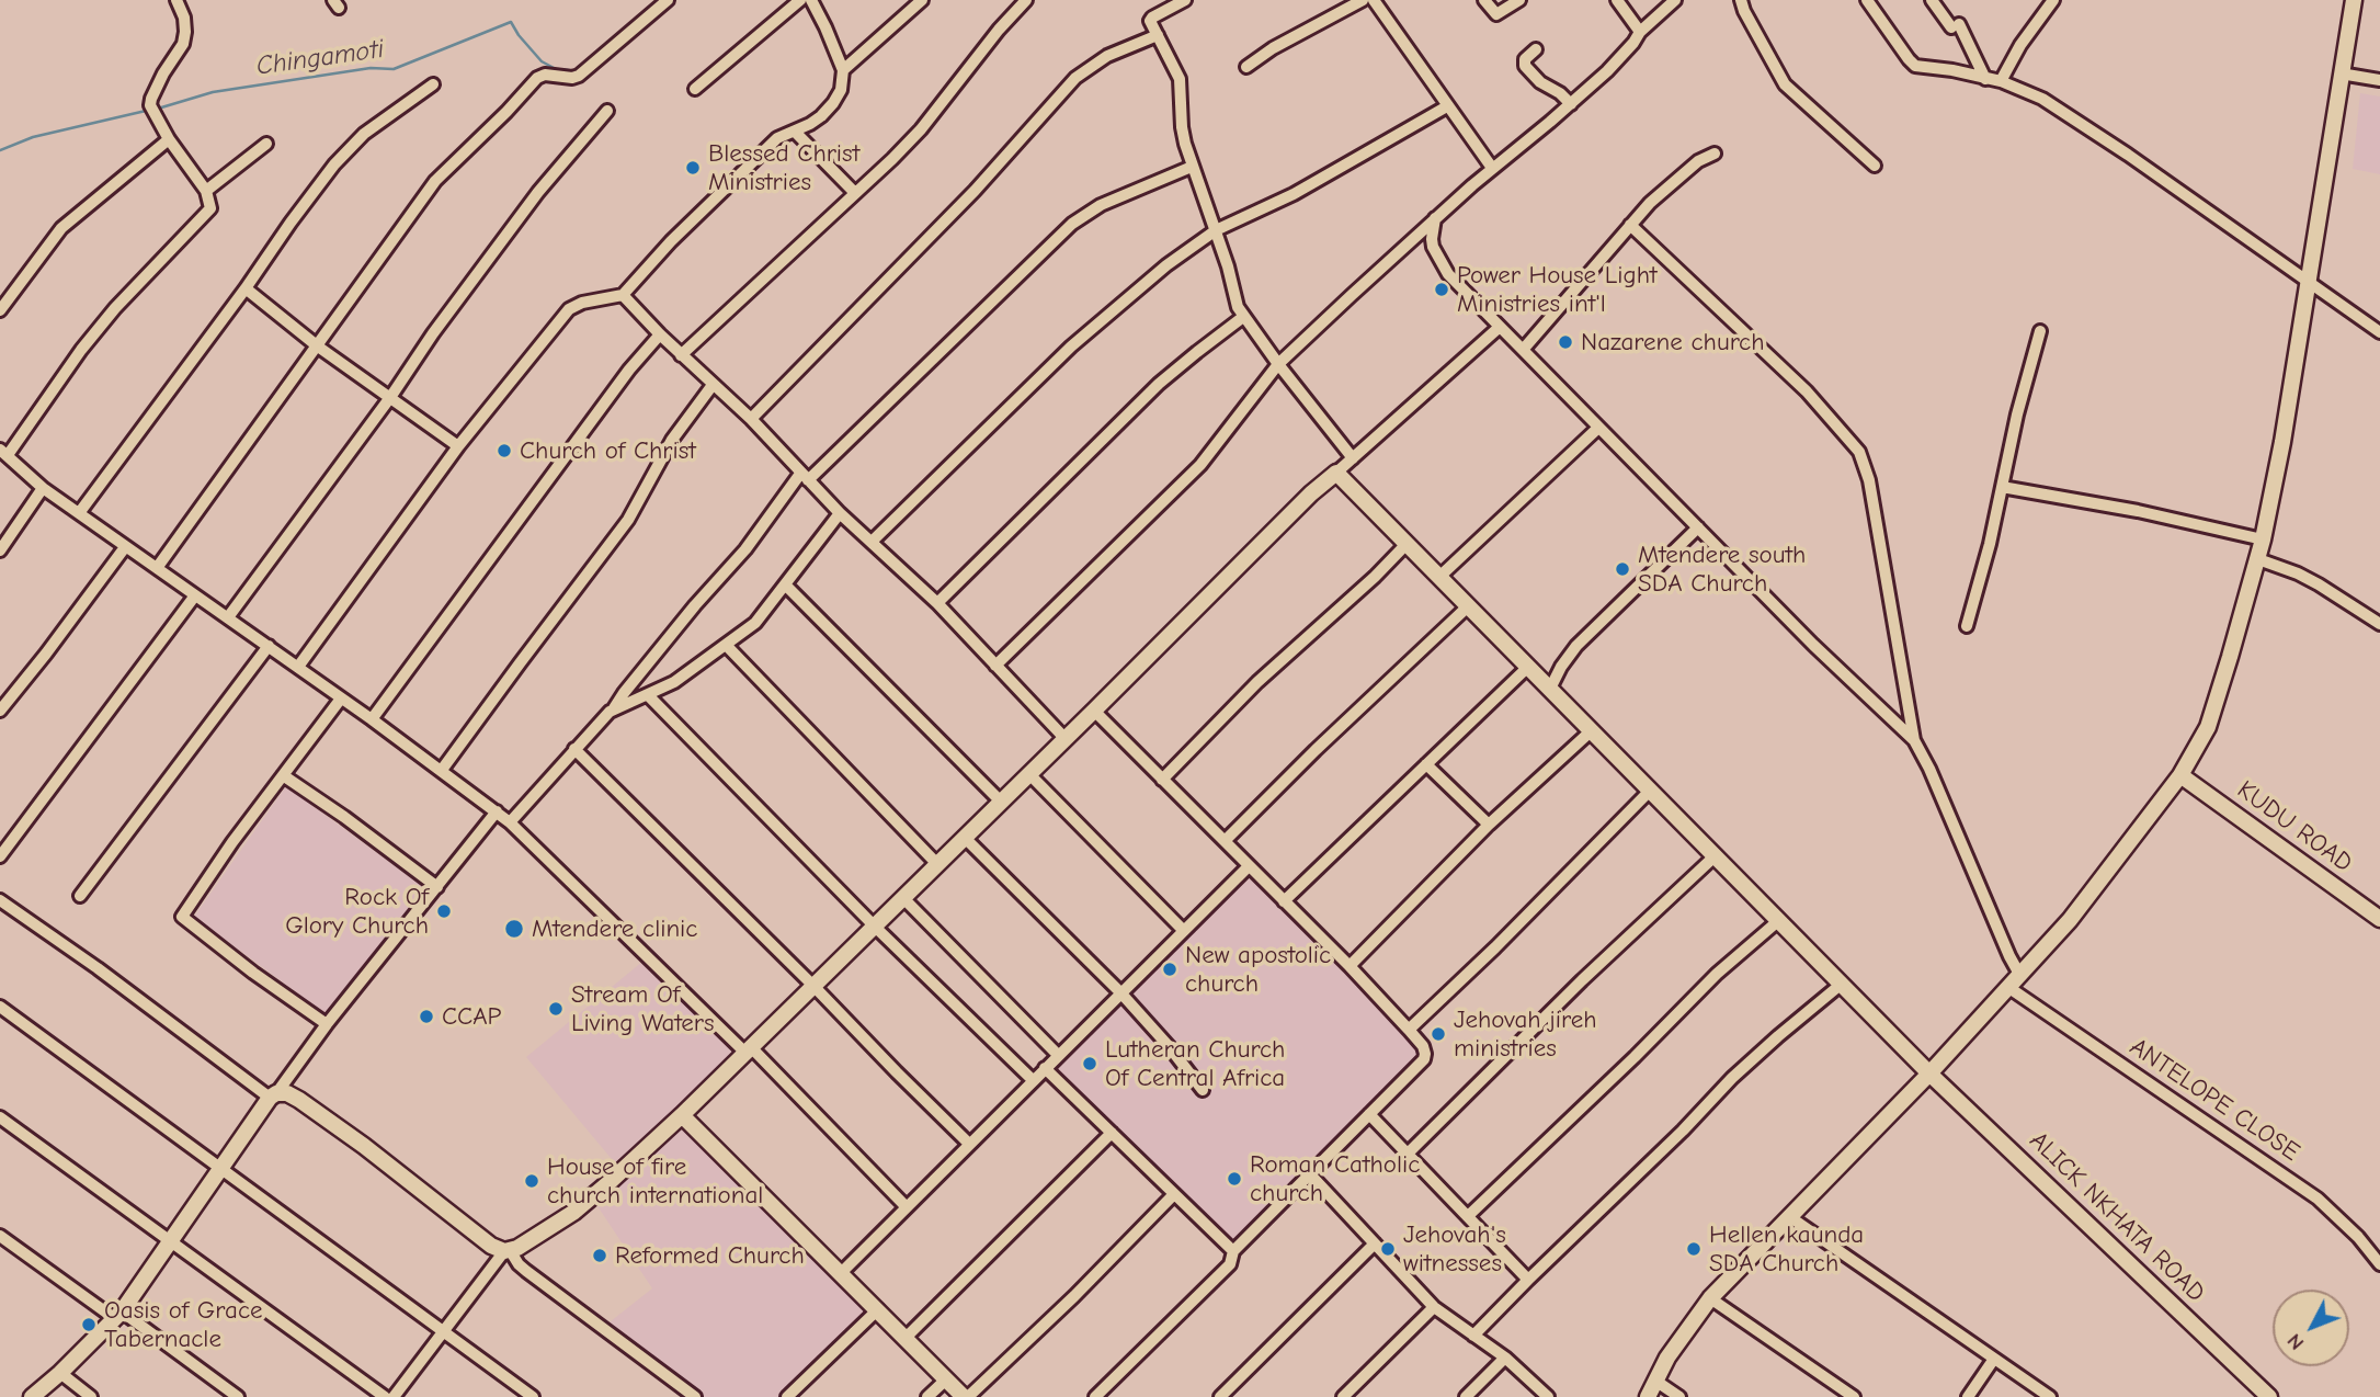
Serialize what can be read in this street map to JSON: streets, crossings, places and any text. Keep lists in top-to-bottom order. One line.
{"streets":{"main road":["KUDU ROAD","ALICK NKHATA ROAD"],"street":["ANTELOPE CLOSE"]},"water":["Chingamoti"],"places":["Blessed Christ Ministries","Power House Light Ministries int'l","Nazarene church","Church of Christ","Mtendere south SDA Church","Rock Of Glory Church","Mtendere clinic","New apostolic church","Stream Of Living Waters","CCAP","Jehovah jireh ministries","Lutheran Church Of Central Africa","Roman Catholic church","House of fire church international","Jehovah's witnesses","Hellen kaunda SDA Church","Reformed Church","Oasis of Grace Tabernacle"],"north":"bottom left"}
